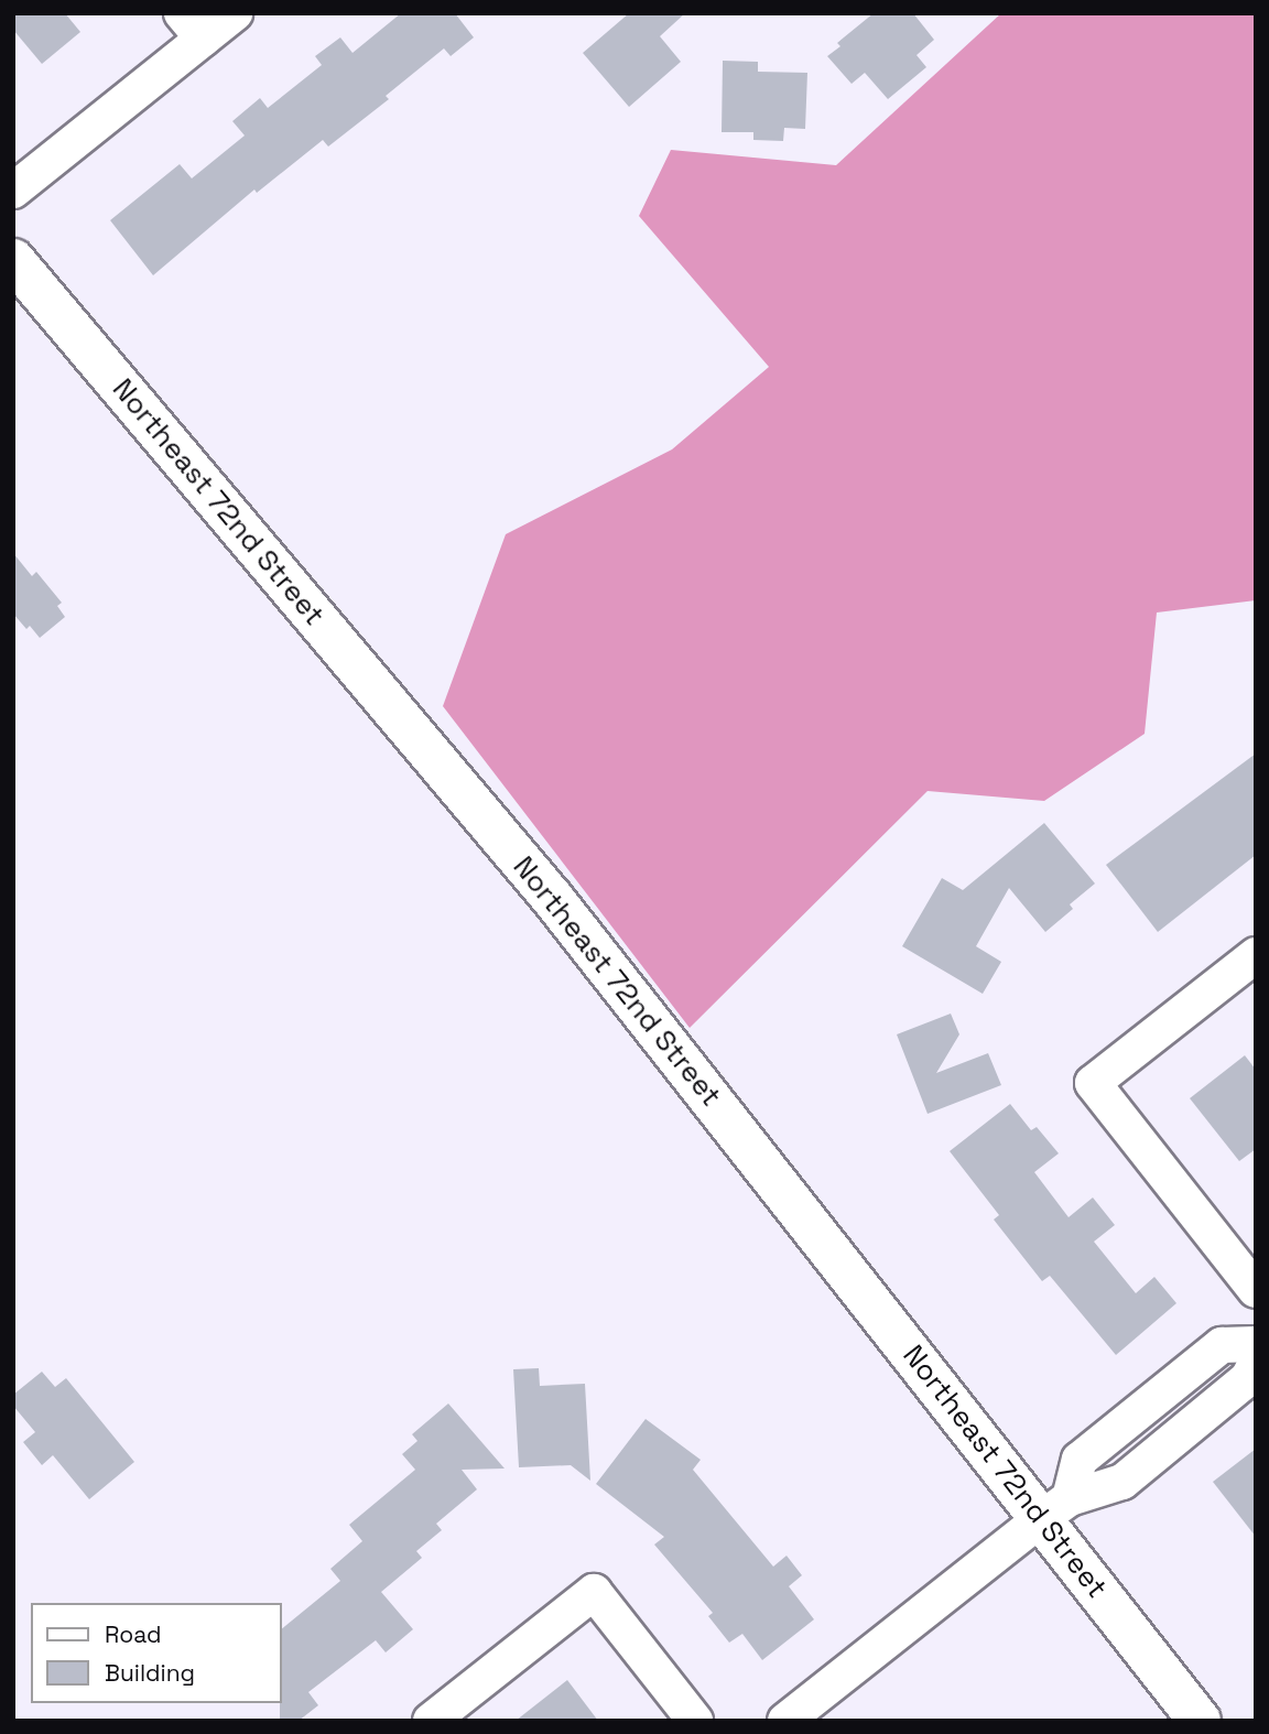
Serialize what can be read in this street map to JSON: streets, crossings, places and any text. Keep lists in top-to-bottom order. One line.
{"streets":{"main road":["Northeast 72nd Street"]},"legend":["Road","Building"]}
